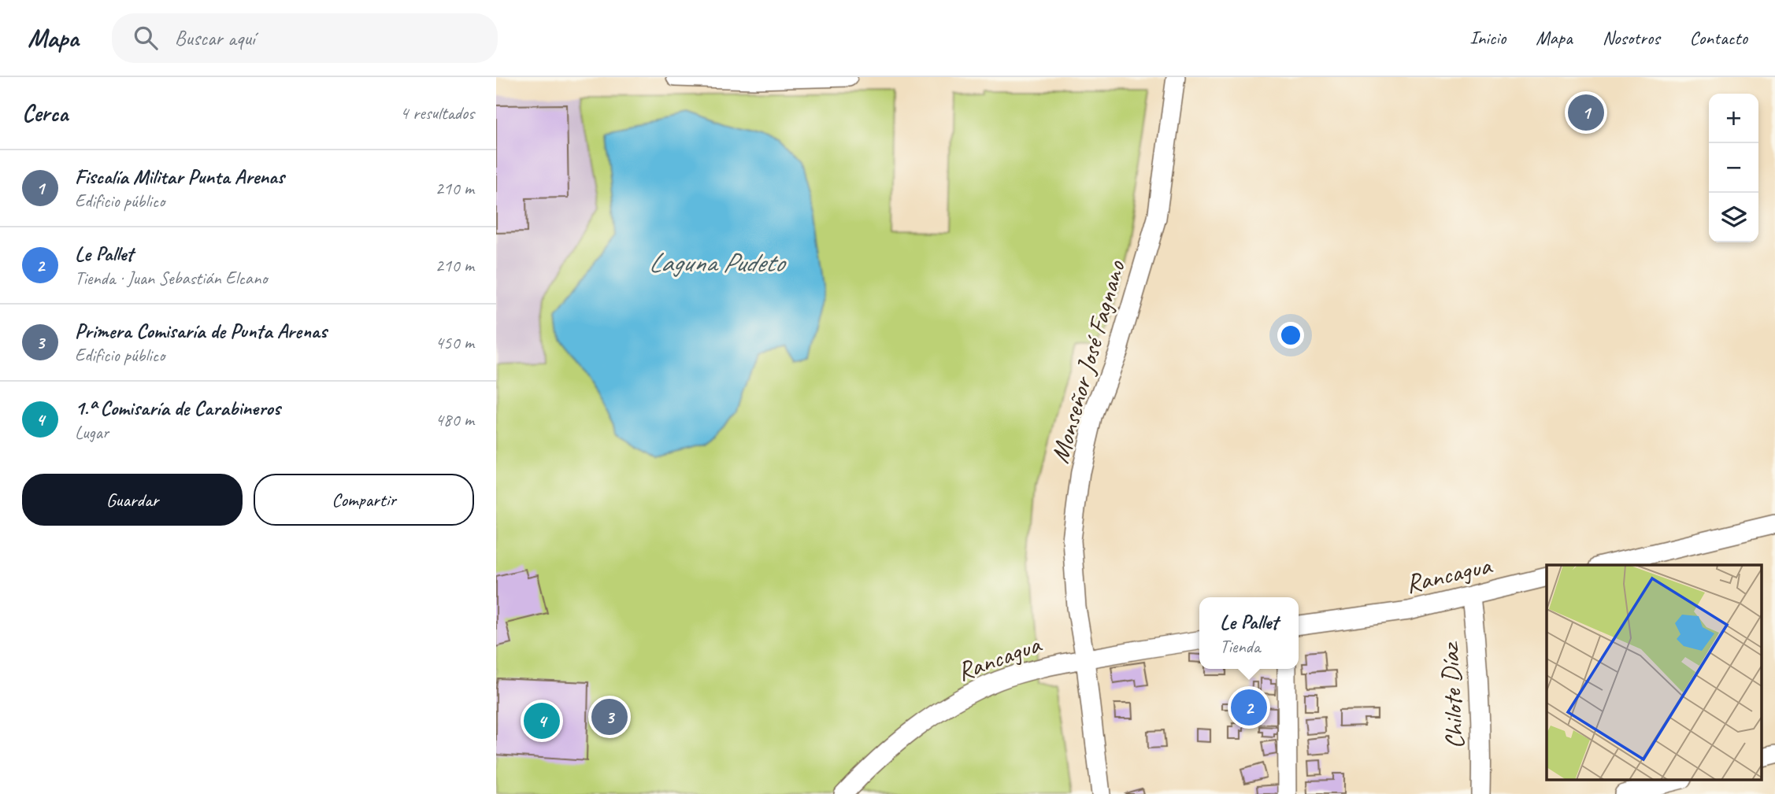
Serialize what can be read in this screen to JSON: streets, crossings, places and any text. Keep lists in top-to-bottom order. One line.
{"streets":{"street":["Monseñor José Fagnano","Rancagua","Chilote Díaz"]},"crossings":[["Monseñor José Fagnano","Rancagua"],["Rancagua","Chilote Díaz"]],"water":["Laguna Pudeto"],"page":{"header":"Mapa","search":"Buscar aquí","nav":["Inicio","Mapa","Nosotros","Contacto"],"heading":["Cerca","4 resultados"],"pins":["1","2","3","4"],"map_buttons":["+","−"],"list":[{"mark":"1","name":"Fiscalía Militar Punta Arenas","note":"Edificio público","value":"210 m"},{"mark":"2","name":"Le Pallet","note":"Tienda · Juan Sebastián Elcano","value":"210 m"},{"mark":"3","name":"Primera Comisaría de Punta Arenas","note":"Edificio público","value":"450 m"},{"mark":"4","name":"1.ª Comisaría de Carabineros","note":"Lugar","value":"480 m"}],"buttons":["Guardar","Compartir"],"popup":["Le Pallet","Tienda"]}}
